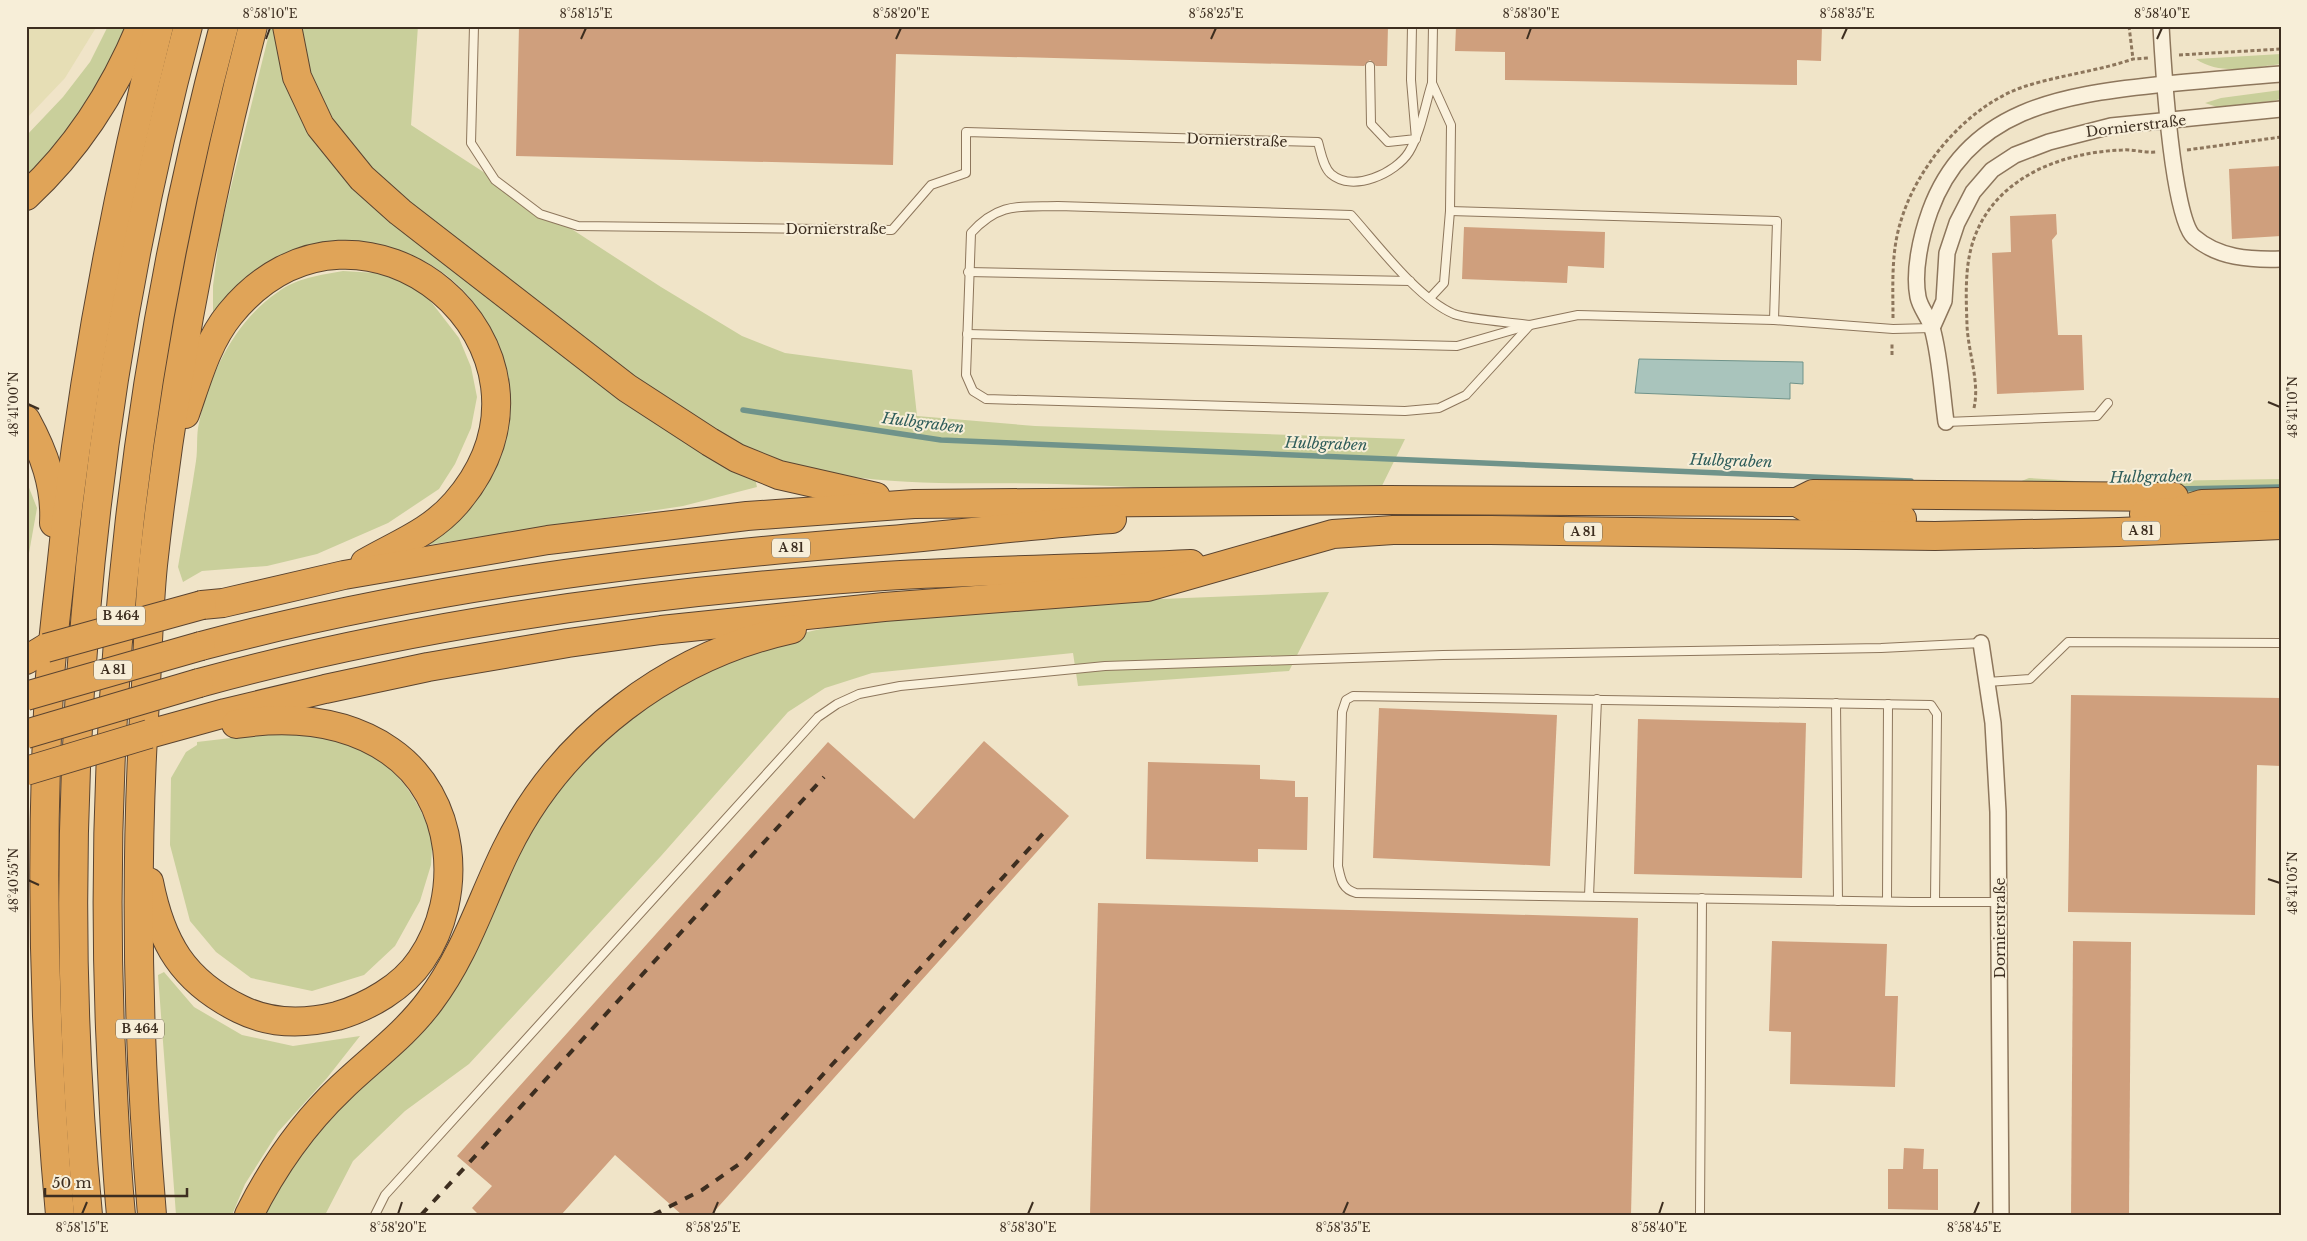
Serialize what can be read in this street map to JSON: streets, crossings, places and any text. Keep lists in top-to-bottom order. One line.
{"streets":{"highway":["A 81","B 464"],"street":["Dornierstraße"]},"water":["Hulbgraben"],"scale_bar":"50 m","coordinates":["8°58'10\"E","8°58'15\"E","8°58'20\"E","8°58'25\"E","8°58'30\"E","8°58'35\"E","8°58'40\"E","48°41'00\"N","48°41'10\"N","48°40'55\"N","48°41'05\"N","8°58'45\"E"]}
